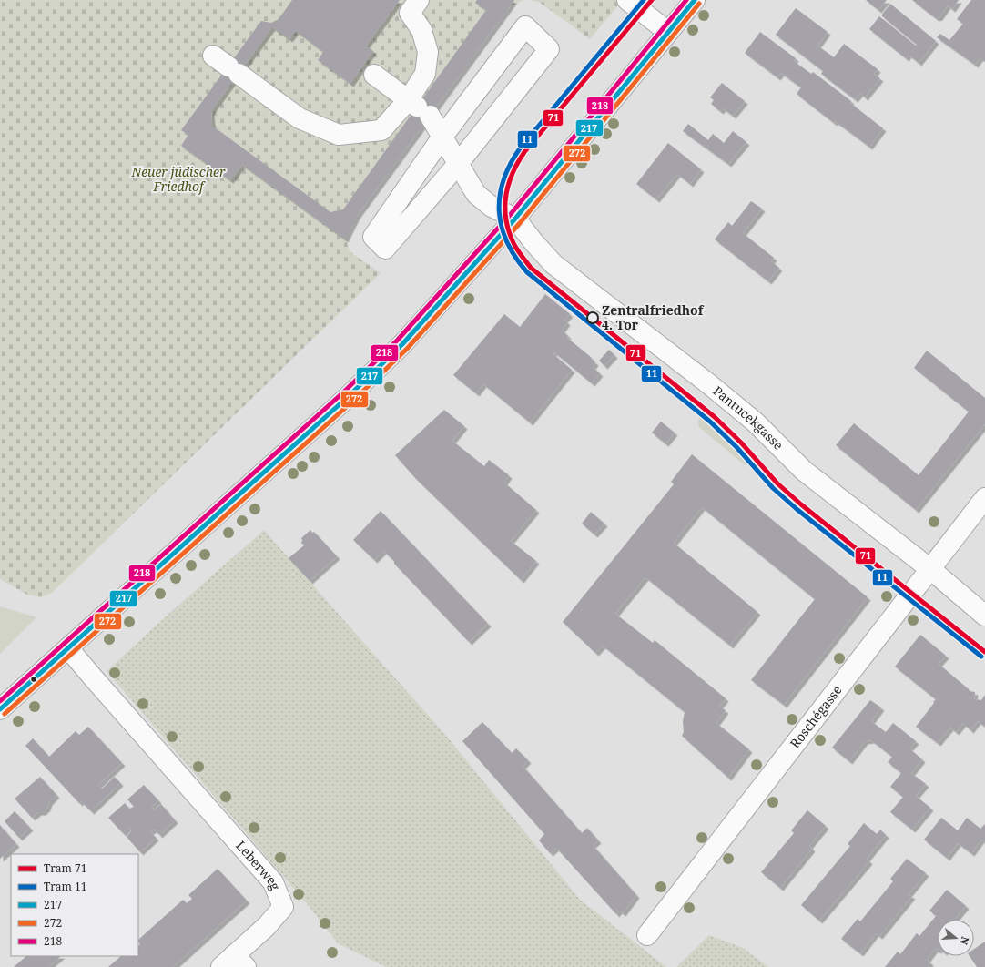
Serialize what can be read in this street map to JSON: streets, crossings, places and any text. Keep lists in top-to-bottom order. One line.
{"streets":{"street":["Pantucekgasse","Roschégasse","Leberweg"]},"crossings":[["Pantucekgasse","Roschégasse"]],"parks":["Neuer jüdischer Friedhof"],"places":["Zentralfriedhof 4. Tor"],"lines":["tram line 71","tram line 11","transit line 217","transit line 218","transit line 272"],"legend":["Tram 71","Tram 11","217","272","218"],"north":"right"}
